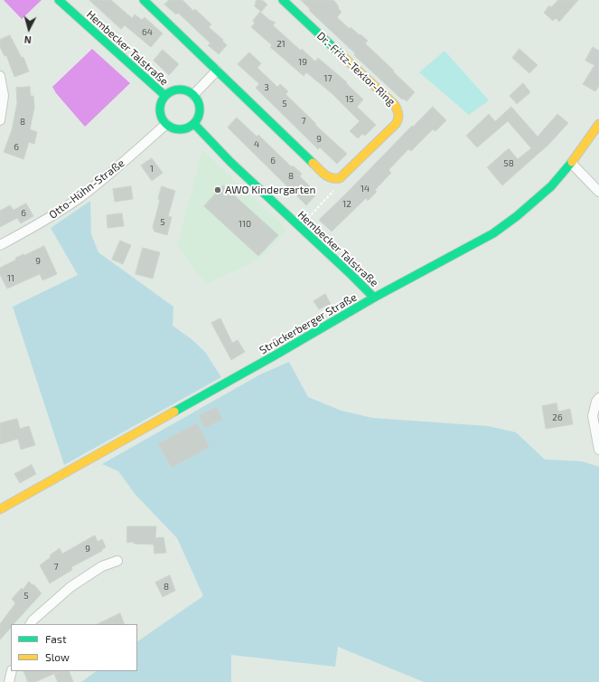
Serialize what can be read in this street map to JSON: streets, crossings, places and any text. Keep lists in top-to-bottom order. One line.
{"streets":{"street":["Hembecker Talstraße","Dr.-Fritz-Textor-Ring","Otto-Hühn-Straße","Strückerberger Straße"]},"crossings":[["Hembecker Talstraße","Otto-Hühn-Straße"],["Hembecker Talstraße","Strückerberger Straße"]],"places":["AWO Kindergarten"],"house_numbers":["64","21","19","17","3","15","5","7","8","9","4","6","6","58","1","8","14","12","6","5","110","9","11","26","9","7","8","5"],"legend":["Fast","Slow"],"north":"bottom"}
